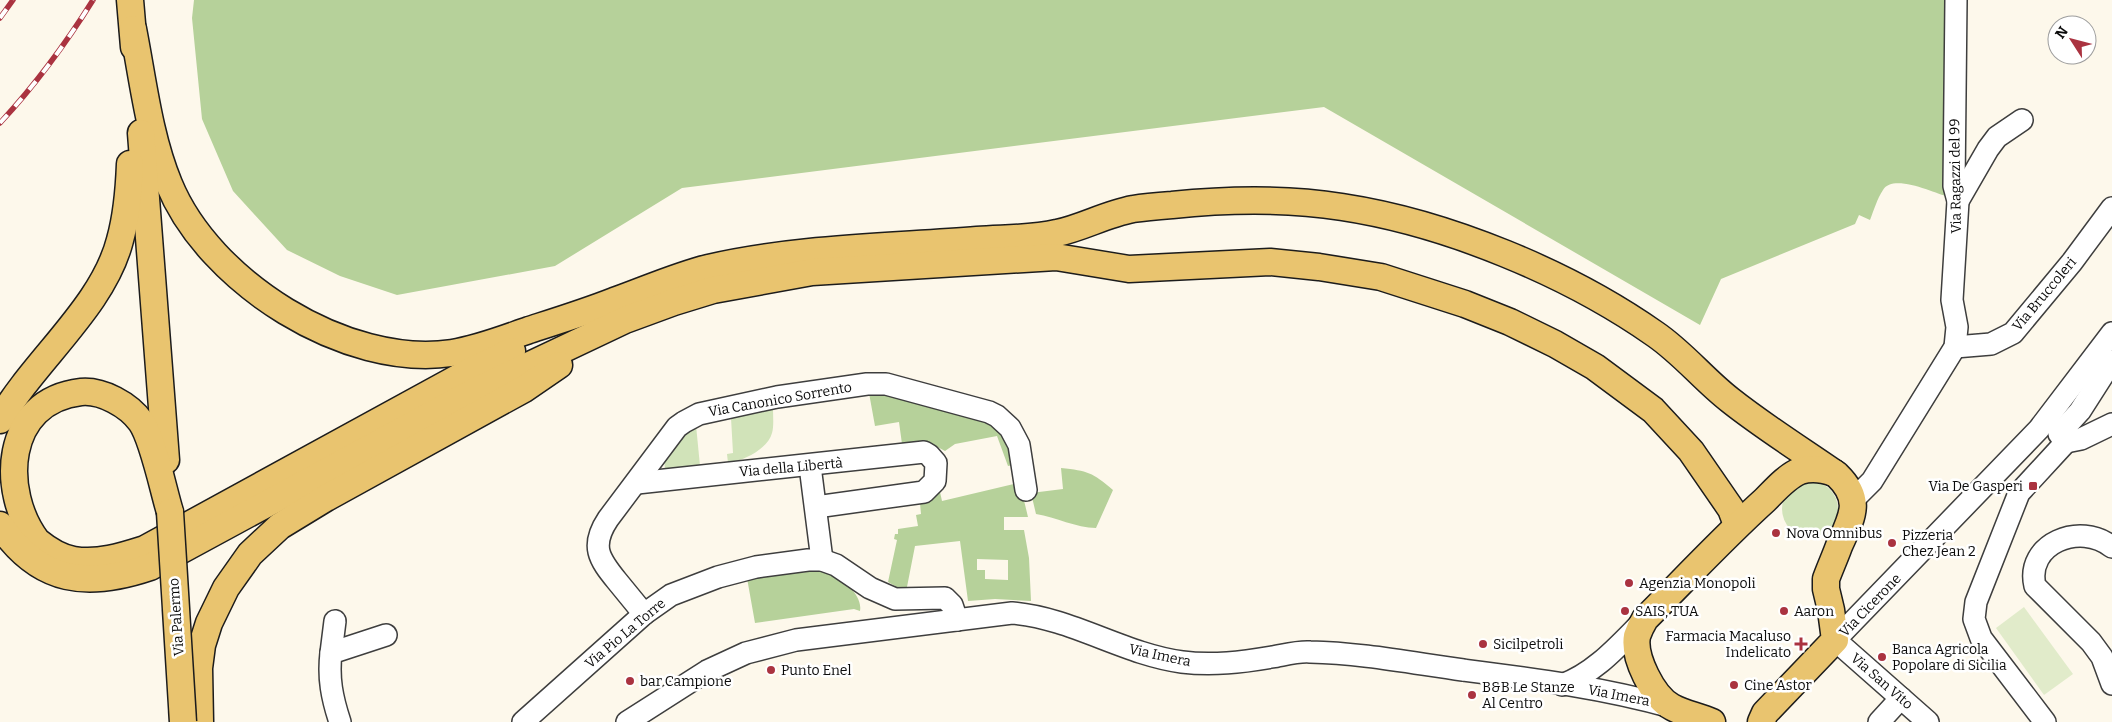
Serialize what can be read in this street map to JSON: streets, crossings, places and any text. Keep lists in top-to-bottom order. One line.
{"streets":{"main road":["Via Cicerone","Via Palermo","Via Imera"],"street":["Via Ragazzi del 99","Via Bruccoleri","Via Canonico Sorrento","Via della Libertà","Via Pio La Torre","Via San Vito"]},"crossings":[["Via Ragazzi del 99","Via Bruccoleri"],["Via Canonico Sorrento","Via della Libertà"],["Via Canonico Sorrento","Via Pio La Torre"],["Via Cicerone","Via San Vito"],["Via Pio La Torre","Via Imera"]],"places":{"transit":["Via De Gasperi"],"other":["Nova Omnibus","Pizzeria Chez Jean 2","Agenzia Monopoli","SAIS, TUA","Aaron","Sicilpetroli","Banca Agricola Popolare di Sicilia","Punto Enel","bar Campione","Cine Astor","B&B Le Stanze Al Centro"],"health":["Farmacia Macaluso Indelicato"]},"north":"top left"}
